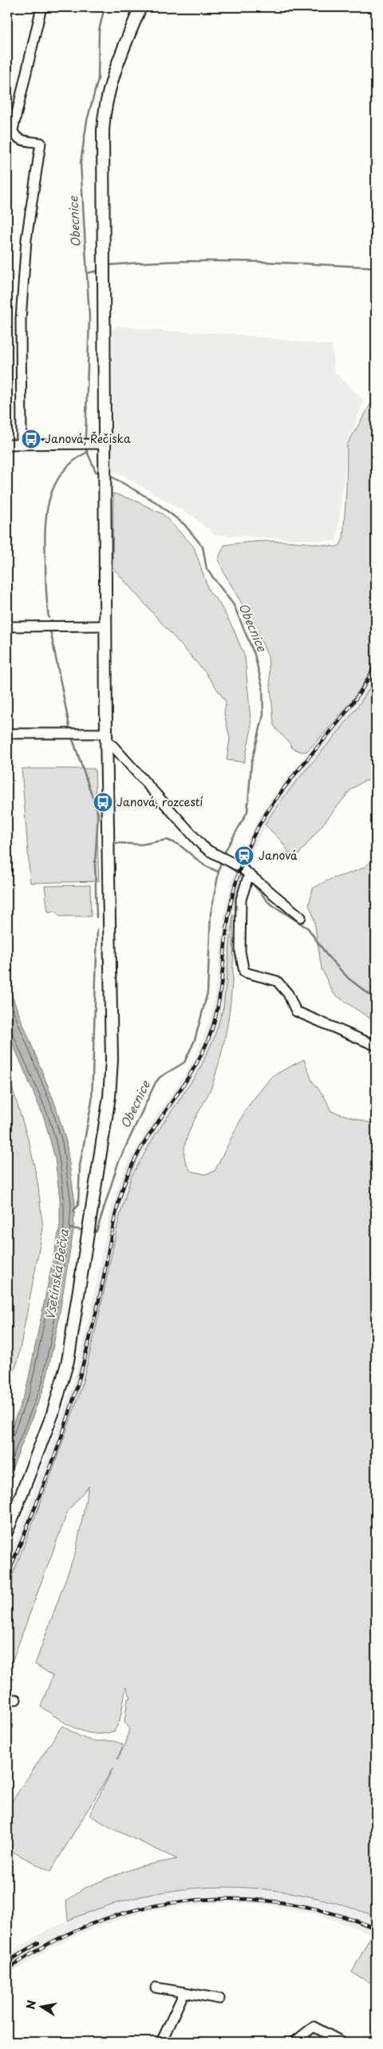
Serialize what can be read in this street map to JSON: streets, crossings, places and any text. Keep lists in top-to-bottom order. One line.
{"water":["Obecnice","Vsetínská Bečva"],"places":{"bus stop":["Janová, Řečiska","Janová, rozcestí"],"station":["Janová"]},"north":"left"}
